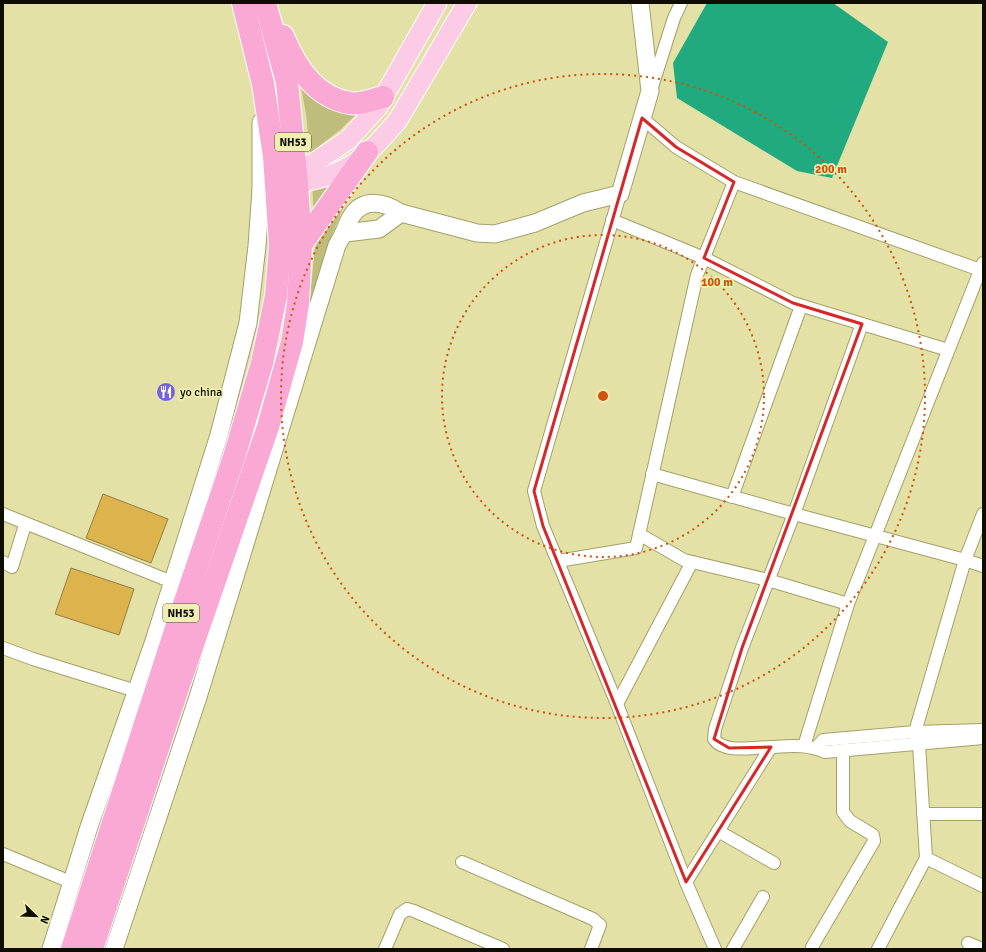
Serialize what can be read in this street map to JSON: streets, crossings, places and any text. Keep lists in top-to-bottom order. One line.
{"streets":{"highway":["NH53"]},"places":{"restaurant":["yo china"]},"north":"bottom right","rings":["200 m","100 m"]}
